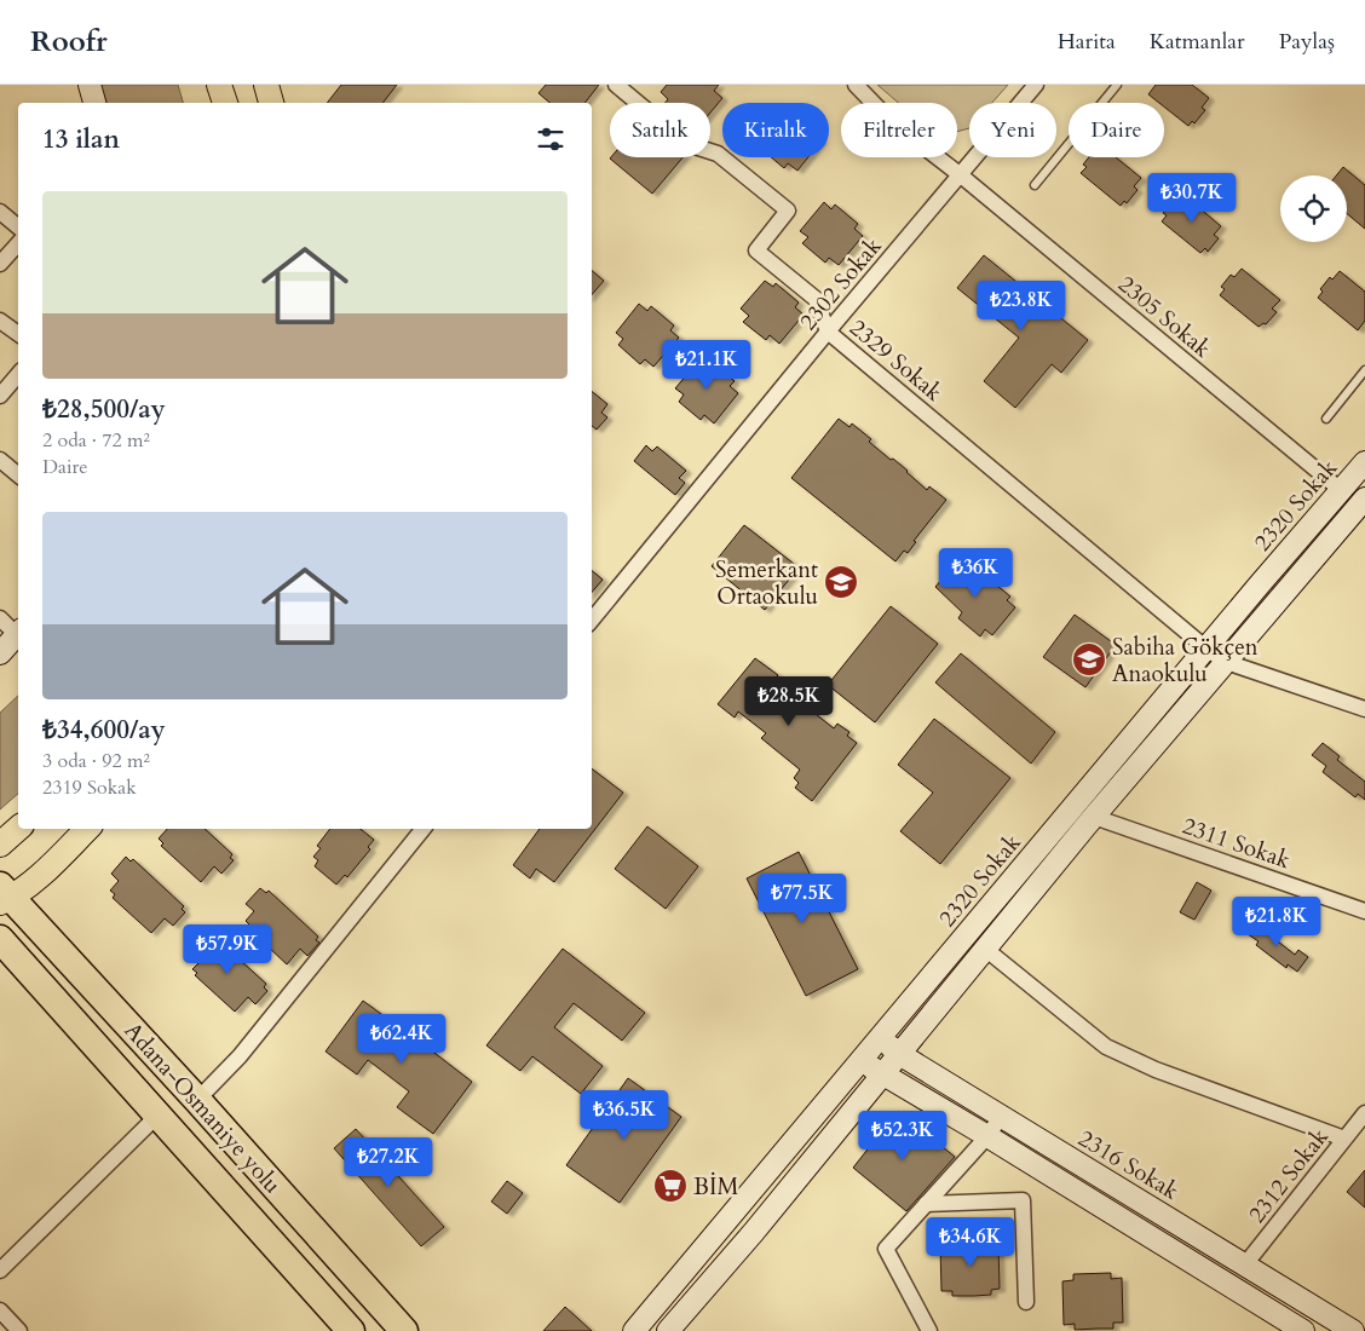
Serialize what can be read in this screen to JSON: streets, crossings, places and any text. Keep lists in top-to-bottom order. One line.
{"streets":{"highway":["Adana-Osmaniye yolu"],"street":["2302 Sokak","2305 Sokak","2329 Sokak","2320 Sokak","2311 Sokak","2316 Sokak","2312 Sokak"]},"crossings":[["2302 Sokak","2305 Sokak"],["2302 Sokak","2329 Sokak"],["2305 Sokak","2320 Sokak"],["2329 Sokak","2320 Sokak"],["2320 Sokak","2316 Sokak"],["2316 Sokak","2312 Sokak"]],"places":{"school or university":["Semerkant Ortaokulu","Sabiha Gökçen Anaokulu"],"supermarket":["BİM"]},"page":{"header":"Roofr","nav":["Harita","Katmanlar","Paylaş"],"chip":["Satılık","Kiralık","Filtreler","Yeni","Daire"],"heading":"13 ilan","price":["₺30.7K","₺23.8K","₺21.1K","₺36K","₺28.5K","₺77.5K","₺21.8K","₺57.9K","₺62.4K","₺36.5K","₺52.3K","₺27.2K","₺34.6K"],"list":[{"name":"₺28,500/ay","note":"2 oda · 72 m² · Daire"},{"name":"₺34,600/ay","note":"3 oda · 92 m² · 2319 Sokak"}]}}
